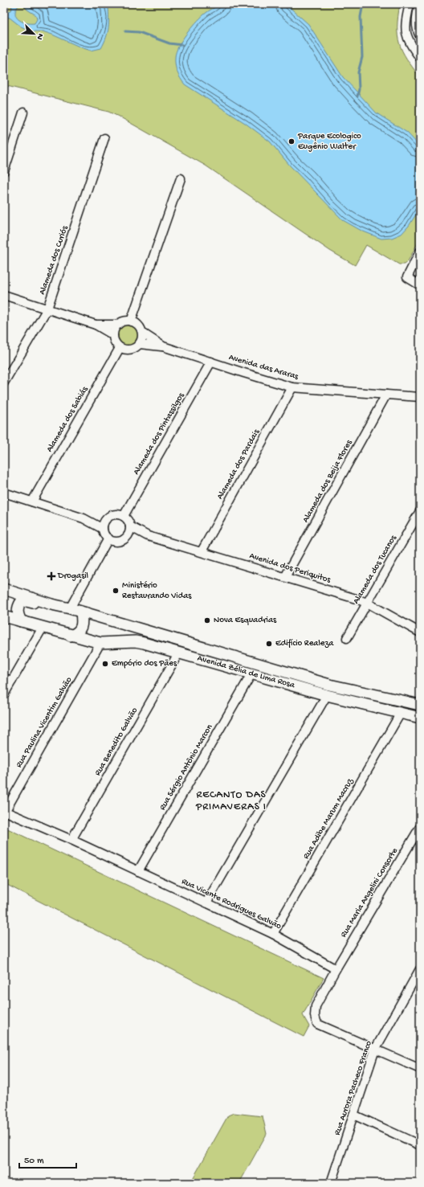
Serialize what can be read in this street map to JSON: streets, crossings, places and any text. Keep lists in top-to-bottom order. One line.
{"streets":{"main road":["Avenida Zélia de Lima Rosa"],"street":["Alameda dos Curiós","Avenida das Araras","Alameda dos Sabiás","Alameda dos Pintassilgos","Alameda dos Pardais","Alameda dos Beija Flores","Avenida dos Periquitos","Alameda dos Tucanos","Rua Paulina Vicentim Galvão","Rua Benedito Galvão","Rua Sérgio Antônio Marcon","Rua Adibe Marum Macruz","Rua Maria Angelini Consorte","Rua Vicente Rodrigues Galvão","Rua Aurora Pacheco Franco"]},"crossings":[["Avenida das Araras","Alameda dos Pintassilgos"],["Avenida das Araras","Alameda dos Pardais"],["Avenida das Araras","Alameda dos Beija Flores"],["Alameda dos Pardais","Avenida dos Periquitos"],["Alameda dos Beija Flores","Avenida dos Periquitos"],["Avenida dos Periquitos","Alameda dos Tucanos"],["Avenida Zélia de Lima Rosa","Rua Paulina Vicentim Galvão"],["Avenida Zélia de Lima Rosa","Rua Benedito Galvão"],["Avenida Zélia de Lima Rosa","Rua Sérgio Antônio Marcon"],["Avenida Zélia de Lima Rosa","Rua Adibe Marum Macruz"],["Rua Paulina Vicentim Galvão","Rua Vicente Rodrigues Galvão"],["Rua Benedito Galvão","Rua Vicente Rodrigues Galvão"],["Rua Sérgio Antônio Marcon","Rua Vicente Rodrigues Galvão"],["Rua Adibe Marum Macruz","Rua Vicente Rodrigues Galvão"],["Rua Maria Angelini Consorte","Rua Vicente Rodrigues Galvão"]],"districts":["RECANTO DAS PRIMAVERAS I"],"places":{"other":["Parque Ecologico Eugênio Walter","Ministério Restaurando Vidas","Nova Esquadrias","Edifício Realeza","Empório dos Pães"],"health":["Drogasil"]},"scale_bar":"50 m","north":"bottom right"}
